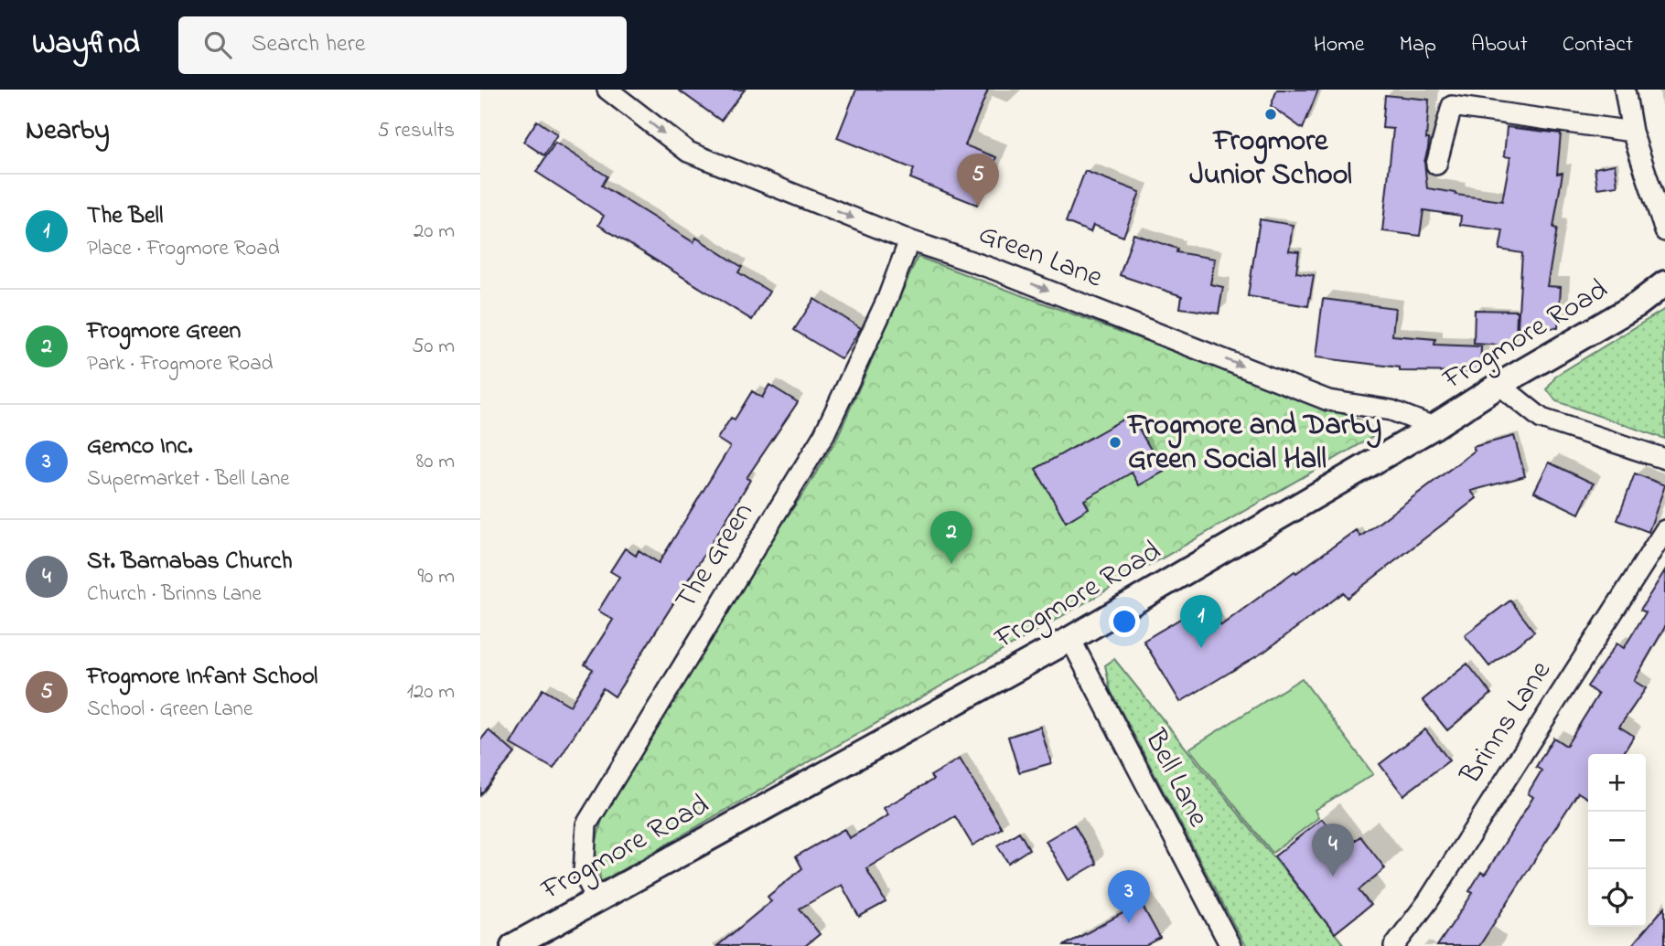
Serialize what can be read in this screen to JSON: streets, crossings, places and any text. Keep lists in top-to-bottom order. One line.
{"streets":{"street":["Green Lane","Frogmore Road","The Green","Brinns Lane","Bell Lane"]},"crossings":[["Green Lane","Frogmore Road"],["Green Lane","The Green"],["Frogmore Road","The Green"],["Frogmore Road","Bell Lane"]],"one_way":["Green Lane"],"places":["Frogmore Junior School","Frogmore and Darby Green Social Hall"],"page":{"header":"Wayfind","search":"Search here","nav":["Home","Map","About","Contact"],"heading":["Nearby","5 results"],"pins":["5","2","1","4","3"],"list":[{"mark":"1","name":"The Bell","note":"Place · Frogmore Road","value":"20 m"},{"mark":"2","name":"Frogmore Green","note":"Park · Frogmore Road","value":"50 m"},{"mark":"3","name":"Gemco Inc.","note":"Supermarket · Bell Lane","value":"80 m"},{"mark":"4","name":"St. Barnabas Church","note":"Church · Brinns Lane","value":"90 m"},{"mark":"5","name":"Frogmore Infant School","note":"School · Green Lane","value":"120 m"}],"map_buttons":["+","−"]}}
